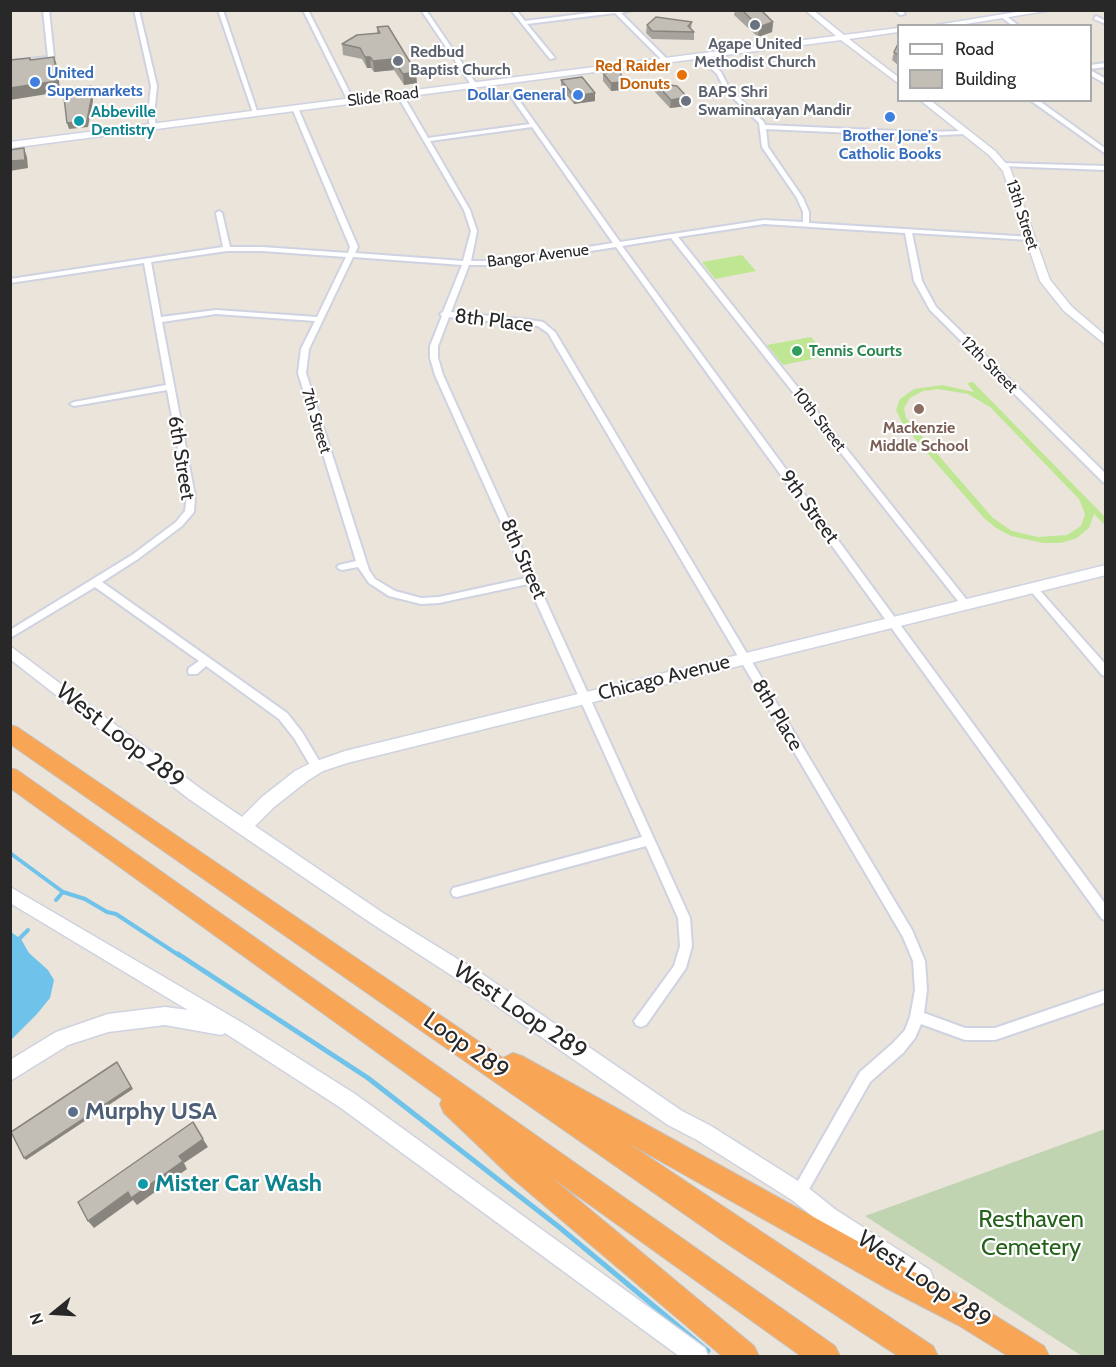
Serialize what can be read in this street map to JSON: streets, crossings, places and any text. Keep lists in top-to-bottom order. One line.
{"streets":{"highway":["Loop 289"],"main road":["Slide Road","13th Street","Chicago Avenue","West Loop 289"],"street":["Bangor Avenue","8th Place","12th Street","10th Street","7th Street","6th Street","9th Street","8th Street"]},"crossings":[["Slide Road","8th Street"],["13th Street","Bangor Avenue"],["Bangor Avenue","12th Street"],["Bangor Avenue","10th Street"],["Bangor Avenue","7th Street"],["Bangor Avenue","6th Street"],["Bangor Avenue","9th Street"],["Bangor Avenue","8th Street"],["8th Place","8th Street"],["8th Place","Chicago Avenue"],["8th Place","West Loop 289"],["10th Street","Chicago Avenue"],["7th Street","8th Street"],["9th Street","Chicago Avenue"],["8th Street","Chicago Avenue"],["Chicago Avenue","West Loop 289"]],"parks":["Resthaven Cemetery"],"places":["Agape United Methodist Church","Redbud Baptist Church","Red Raider Donuts","United Supermarkets","Dollar General","BAPS Shri Swaminarayan Mandir","Brother Jone's Catholic Books","Abbeville Dentistry","Tennis Courts","Mackenzie Middle School","Murphy USA","Mister Car Wash"],"legend":["Road","Building"],"north":"left"}
